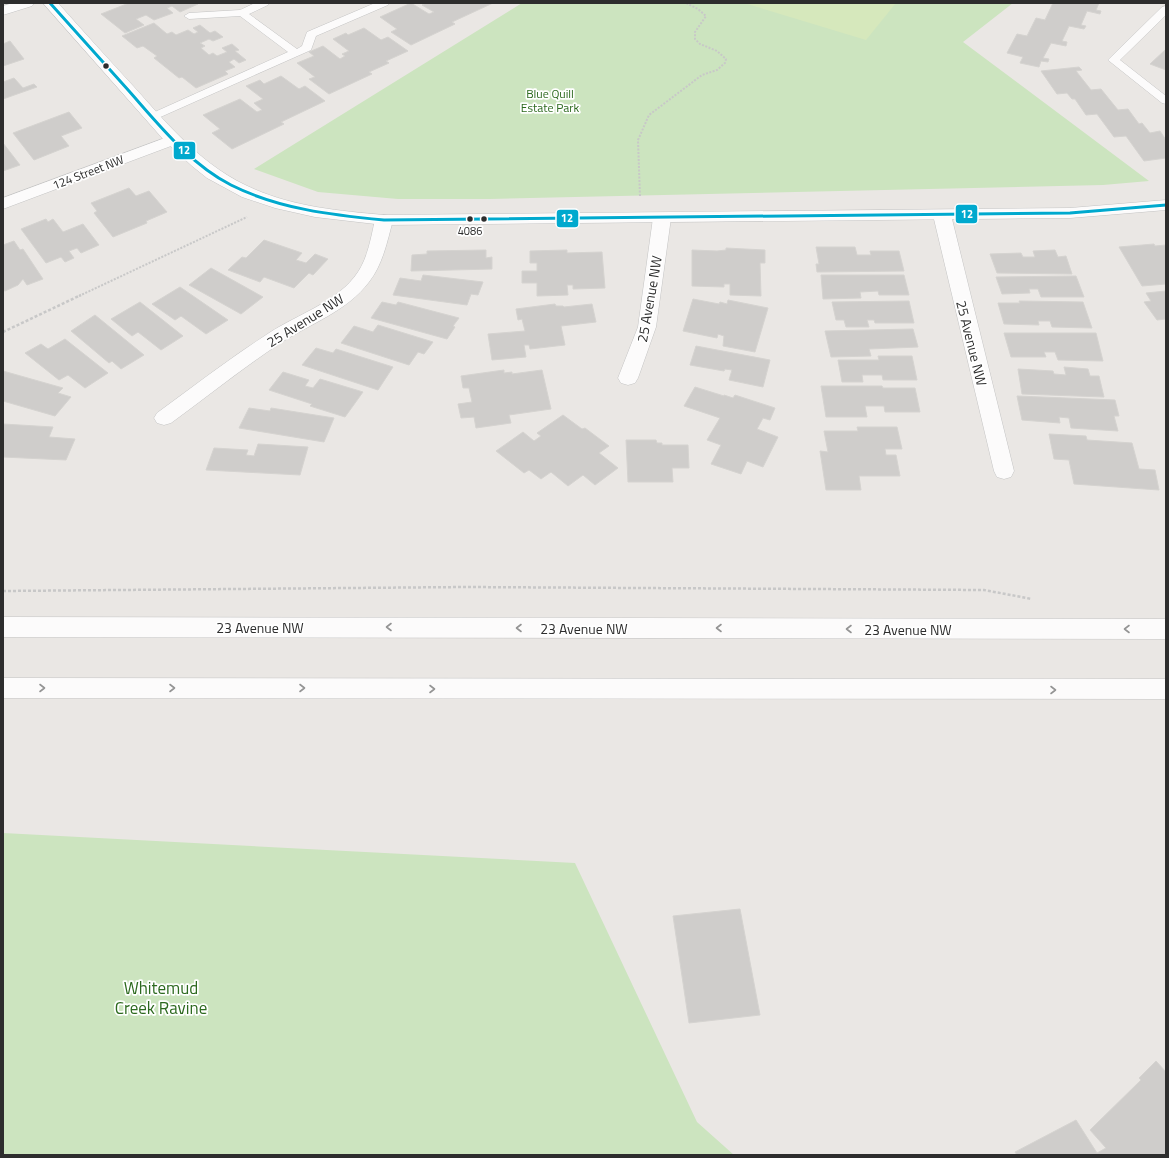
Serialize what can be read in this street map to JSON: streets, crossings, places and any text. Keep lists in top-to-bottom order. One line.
{"streets":{"street":["124 Street NW","25 Avenue NW","23 Avenue NW"]},"parks":["Blue Quill Estate Park","Whitemud Creek Ravine"],"places":["4086"],"lines":["transit line 12"]}
